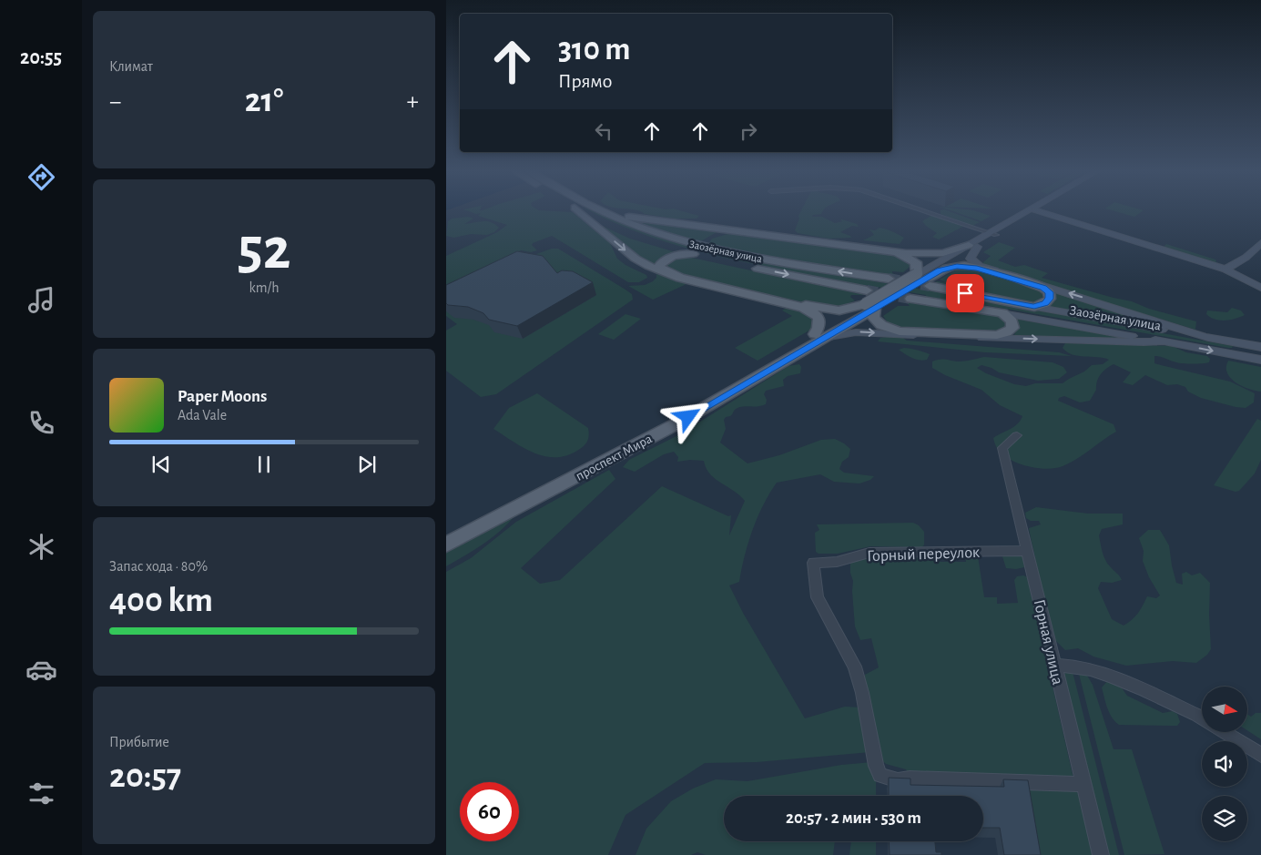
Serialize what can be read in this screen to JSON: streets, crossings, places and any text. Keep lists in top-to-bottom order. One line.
{"streets":{"main road":["Заозёрная улица","проспект Мира"],"street":["Горный переулок","Горная улица"]},"crossings":[["Заозёрная улица","проспект Мира"],["Горный переулок","Горная улица"]],"north":"right","page":{"tabs":"20:55","tile":["Климат",["52","km/h"],["Запас хода · 80%","400 km"],["Прибытие","20:57"]],"turn":["310 m","Прямо"],"heat":["−","21°","+"],"song":["Paper Moons","Ada Vale"],"limit":"60","trip":"20:57 · 2 мин · 530 m"}}
